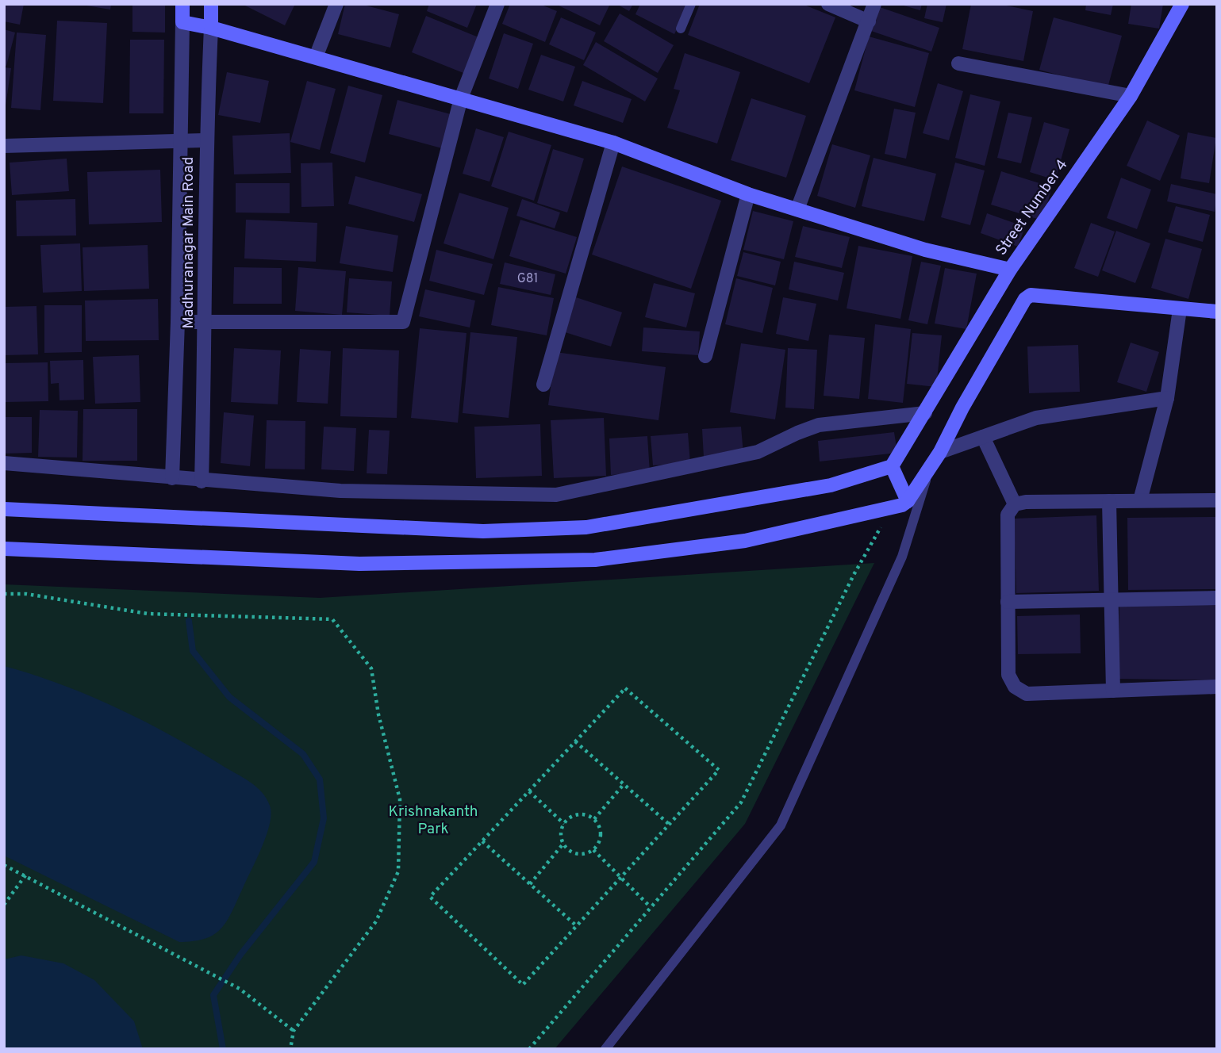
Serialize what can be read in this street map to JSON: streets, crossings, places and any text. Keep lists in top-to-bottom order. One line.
{"streets":{"main road":["Street Number 4","Madhuranagar Main Road"]},"parks":["Krishnakanth Park"],"house_numbers":["G81"]}
